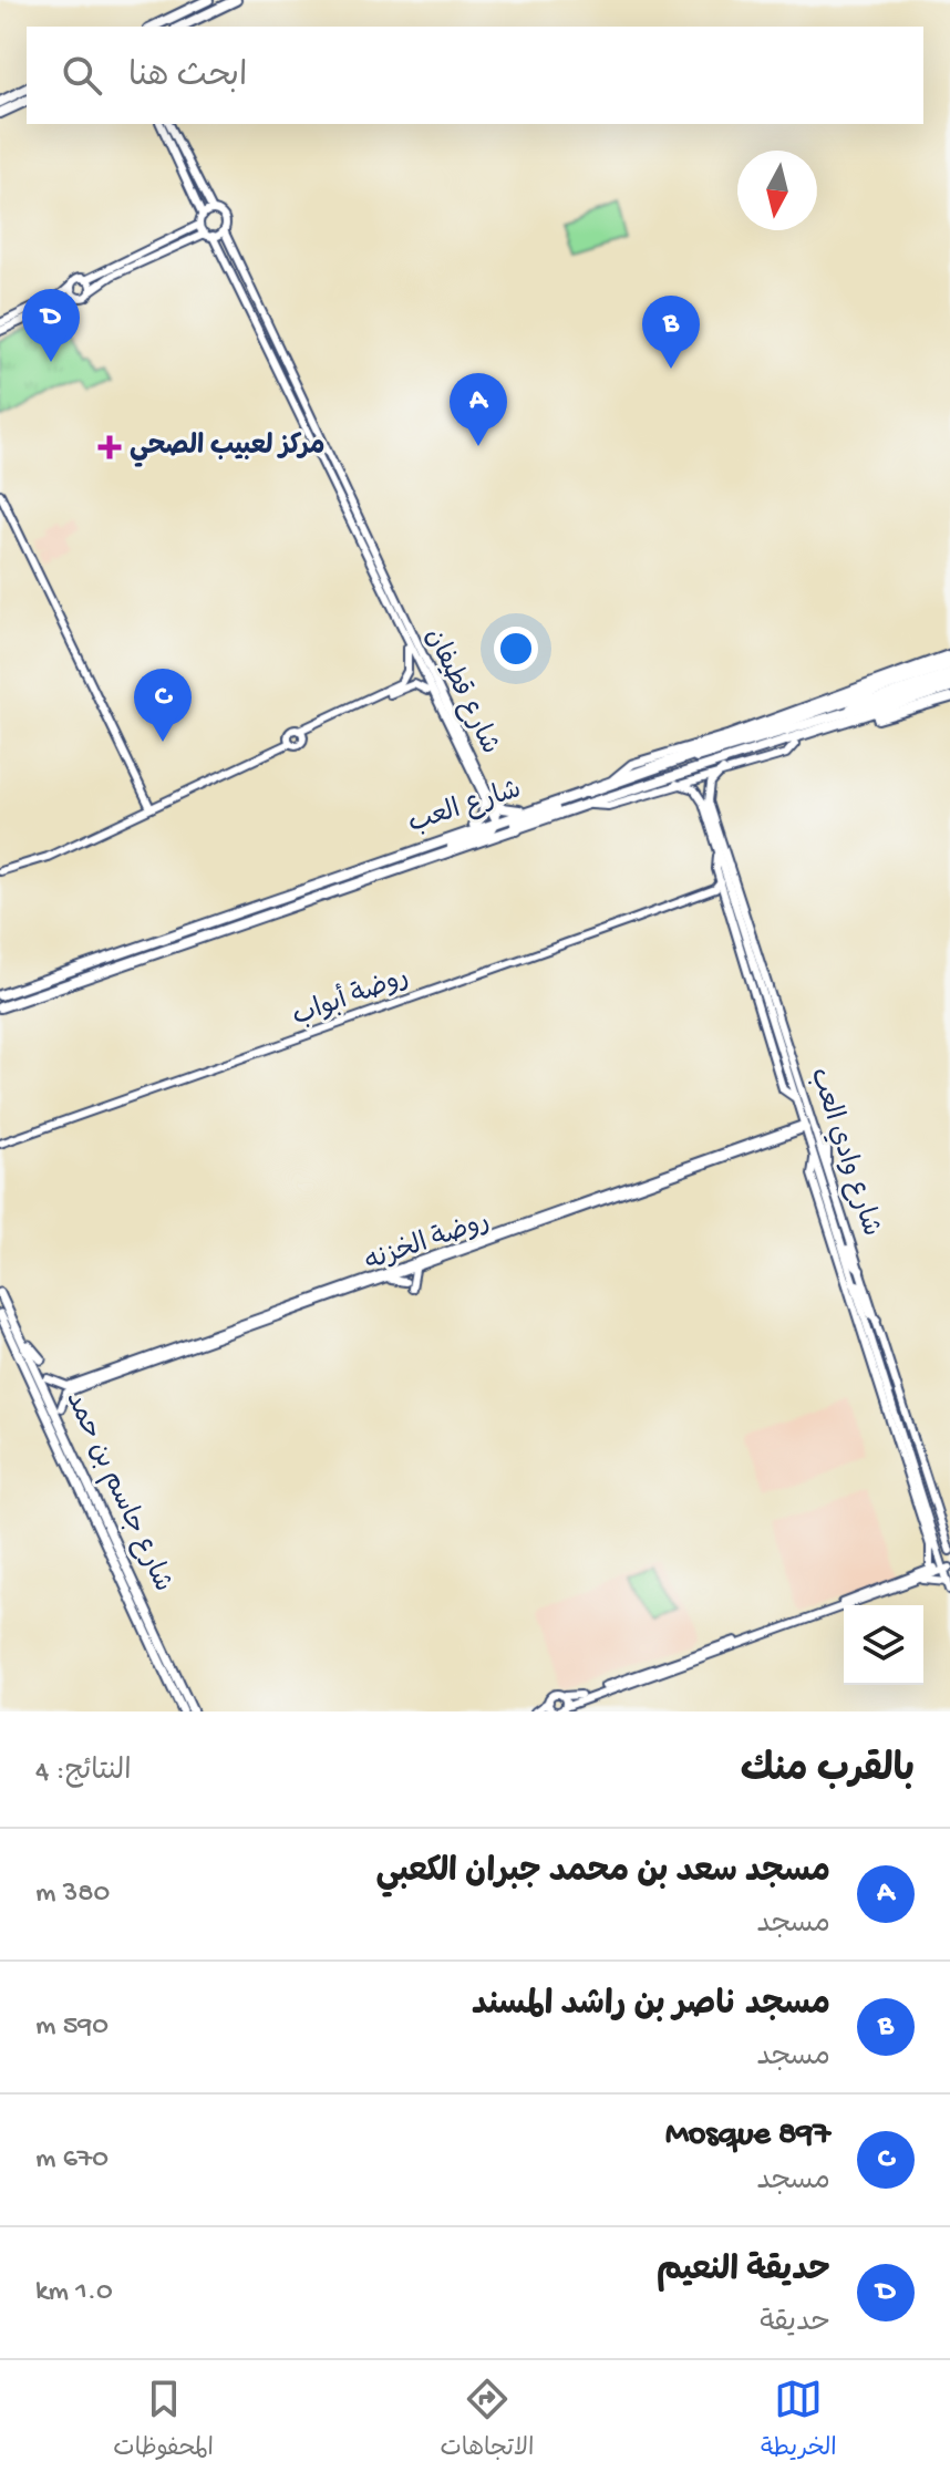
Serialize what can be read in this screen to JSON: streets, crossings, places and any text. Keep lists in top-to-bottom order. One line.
{"streets":{"main road":["شارع العب","شارع جاسم بن حمد"],"street":["شارع قطيفان","روضة أبواب","شارع وادي العب","روضة الخزنه"]},"crossings":[["شارع قطيفان","شارع العب"],["روضة أبواب","شارع وادي العب"],["شارع وادي العب","روضة الخزنه"]],"places":{"health":["مركز لعبيب الصحي"]},"north":"bottom","page":{"search":"ابحث هنا","pins":["D","B","A","C"],"heading":["بالقرب منك","النتائج: 4"],"list":[{"mark":"A","name":"مسجد سعد بن محمد جبران الكعبي","note":"مسجد","value":"380 m"},{"mark":"B","name":"مسجد ناصر بن راشد المسند","note":"مسجد","value":"590 m"},{"mark":"C","name":"Mosque 897","note":"مسجد","value":"670 m"},{"mark":"D","name":"حديقة النعيم","note":"حديقة","value":"1.0 km"}],"nav":["الخريطة","الاتجاهات","المحفوظات"]}}
